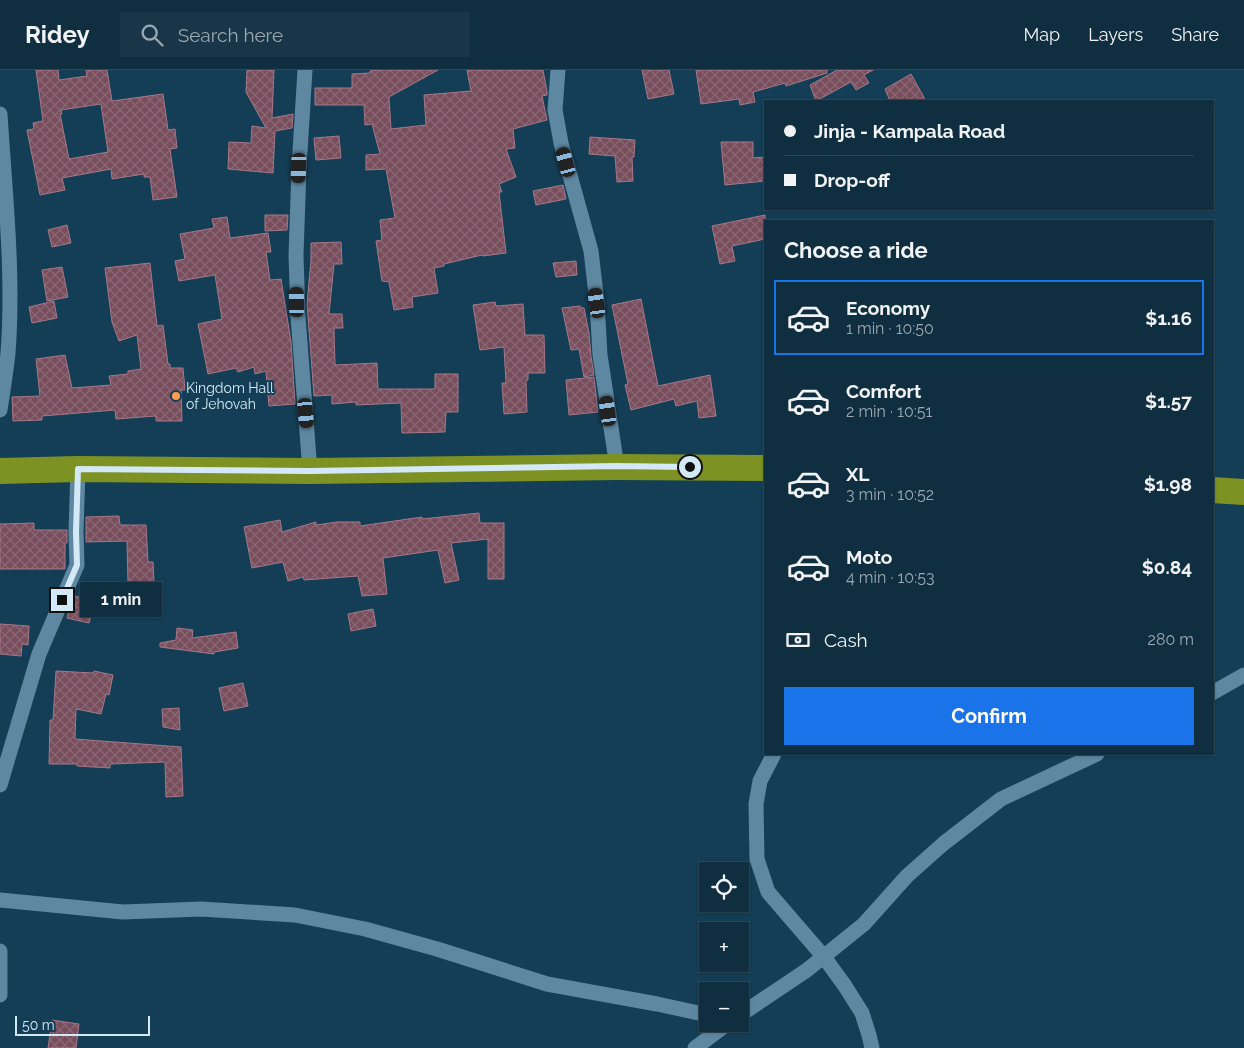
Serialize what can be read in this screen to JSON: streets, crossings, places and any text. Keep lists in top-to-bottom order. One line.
{"places":["Kingdom Hall of Jehovah"],"scale_bar":"50 m","page":{"header":"Ridey","search":"Search here","nav":["Map","Layers","Share"],"banner":["Jinja - Kampala Road","Drop-off"],"heading":"Choose a ride","list":[{"name":"Economy","note":"1 min · 10:50","value":"$1.16"},{"name":"Comfort","note":"2 min · 10:51","value":"$1.57"},{"name":"XL","note":"3 min · 10:52","value":"$1.98"},{"name":"Moto","note":"4 min · 10:53","value":"$0.84"}],"bubble":"1 min","pay":["Cash","280 m"],"buttons":"Confirm","map_buttons":["+","−"],"scale":"50 m"}}
